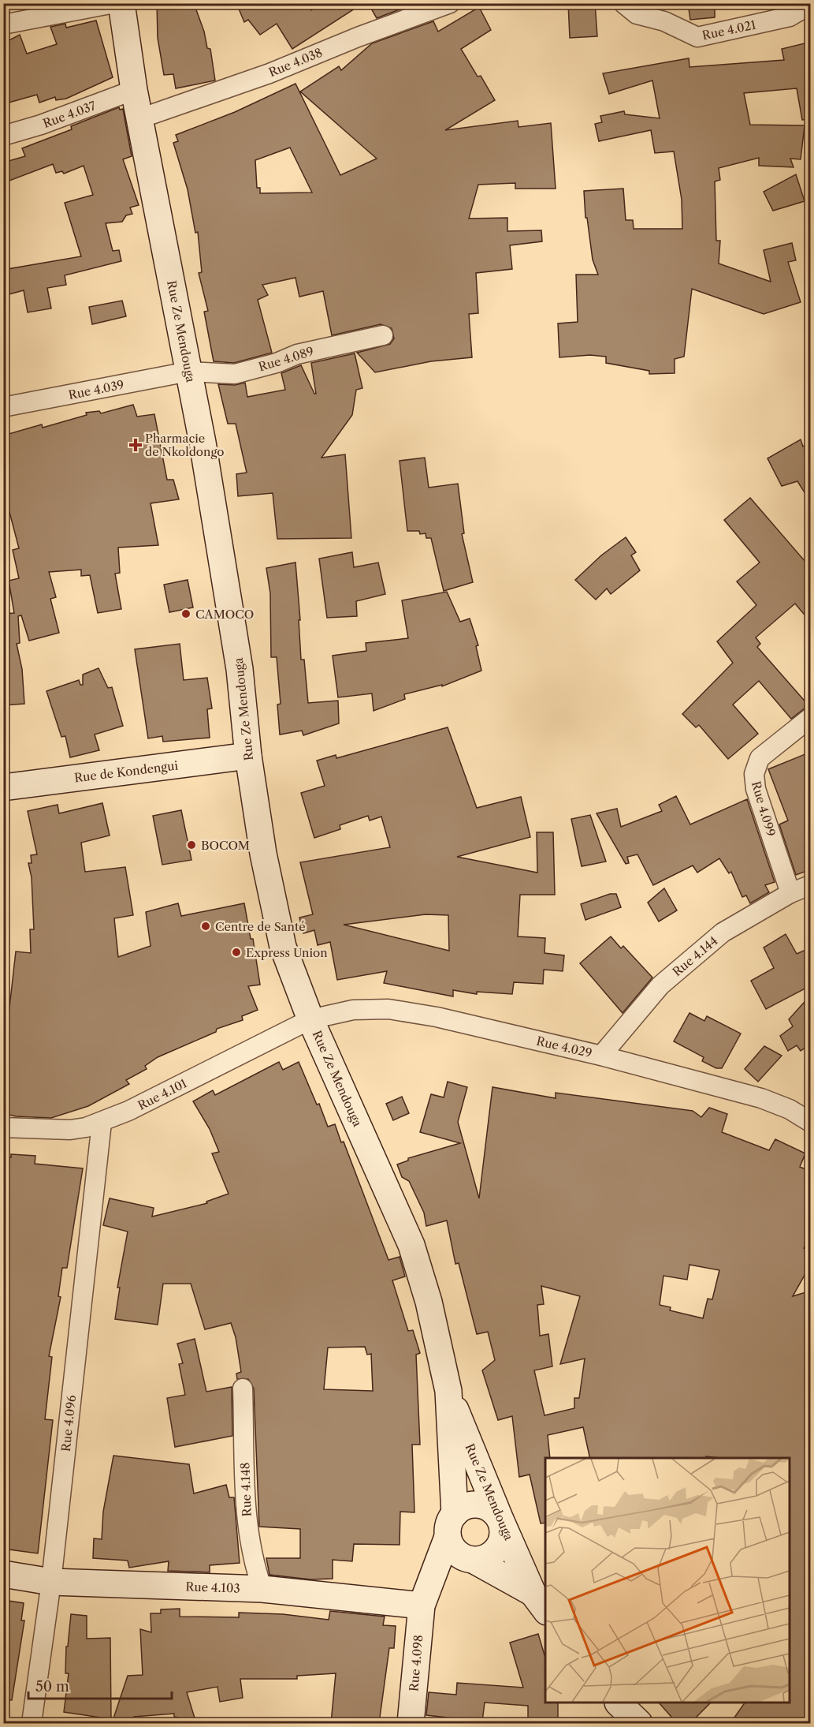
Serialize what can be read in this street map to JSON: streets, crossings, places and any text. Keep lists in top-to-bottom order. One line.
{"streets":{"main road":["Rue Ze Mendouga","Rue de Kondengui","Rue 4.103","Rue 4.098"],"street":["Rue 4.021","Rue 4.038","Rue 4.037","Rue 4.089","Rue 4.039","Rue 4.099","Rue 4.144","Rue 4.029","Rue 4.101","Rue 4.096","Rue 4.148"]},"crossings":[["Rue 4.038","Rue Ze Mendouga"],["Rue 4.037","Rue Ze Mendouga"],["Rue Ze Mendouga","Rue 4.089"],["Rue Ze Mendouga","Rue 4.039"],["Rue Ze Mendouga","Rue de Kondengui"],["Rue Ze Mendouga","Rue 4.029"],["Rue Ze Mendouga","Rue 4.101"],["Rue 4.089","Rue 4.039"],["Rue 4.099","Rue 4.144"],["Rue 4.144","Rue 4.029"],["Rue 4.029","Rue 4.101"],["Rue 4.101","Rue 4.096"],["Rue 4.096","Rue 4.103"],["Rue 4.148","Rue 4.103"],["Rue 4.103","Rue 4.098"]],"places":{"health":["Pharmacie de Nkoldongo"],"other":["CAMOCO","BOCOM","Centre de Santé","Express Union"]},"scale_bar":"50 m"}
